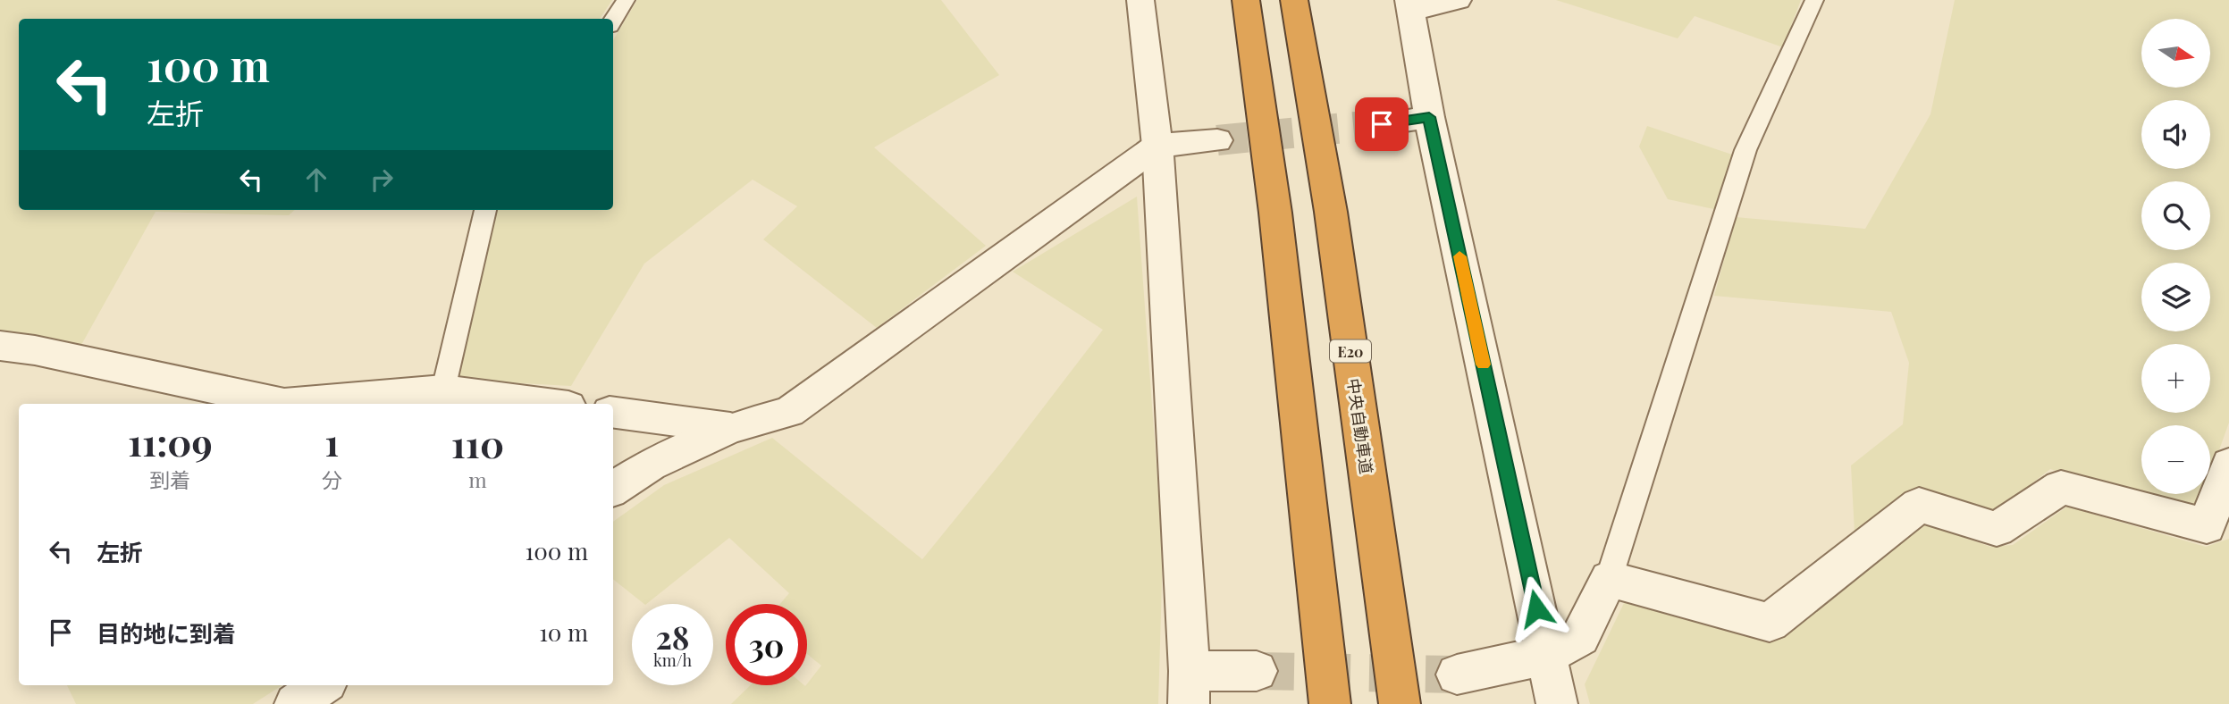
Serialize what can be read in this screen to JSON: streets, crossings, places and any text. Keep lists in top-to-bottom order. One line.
{"streets":{"highway":["E20","中央自動車道"]},"north":"right","page":{"map_buttons":["+","−"],"turn":["100 m","左折"],"eta":["11:09","到着","1","分","110","m"],"list":[{"name":"左折","value":"100 m"},{"name":"目的地に到着","value":"10 m"}],"speed":"28 km/h","limit":"30"}}
